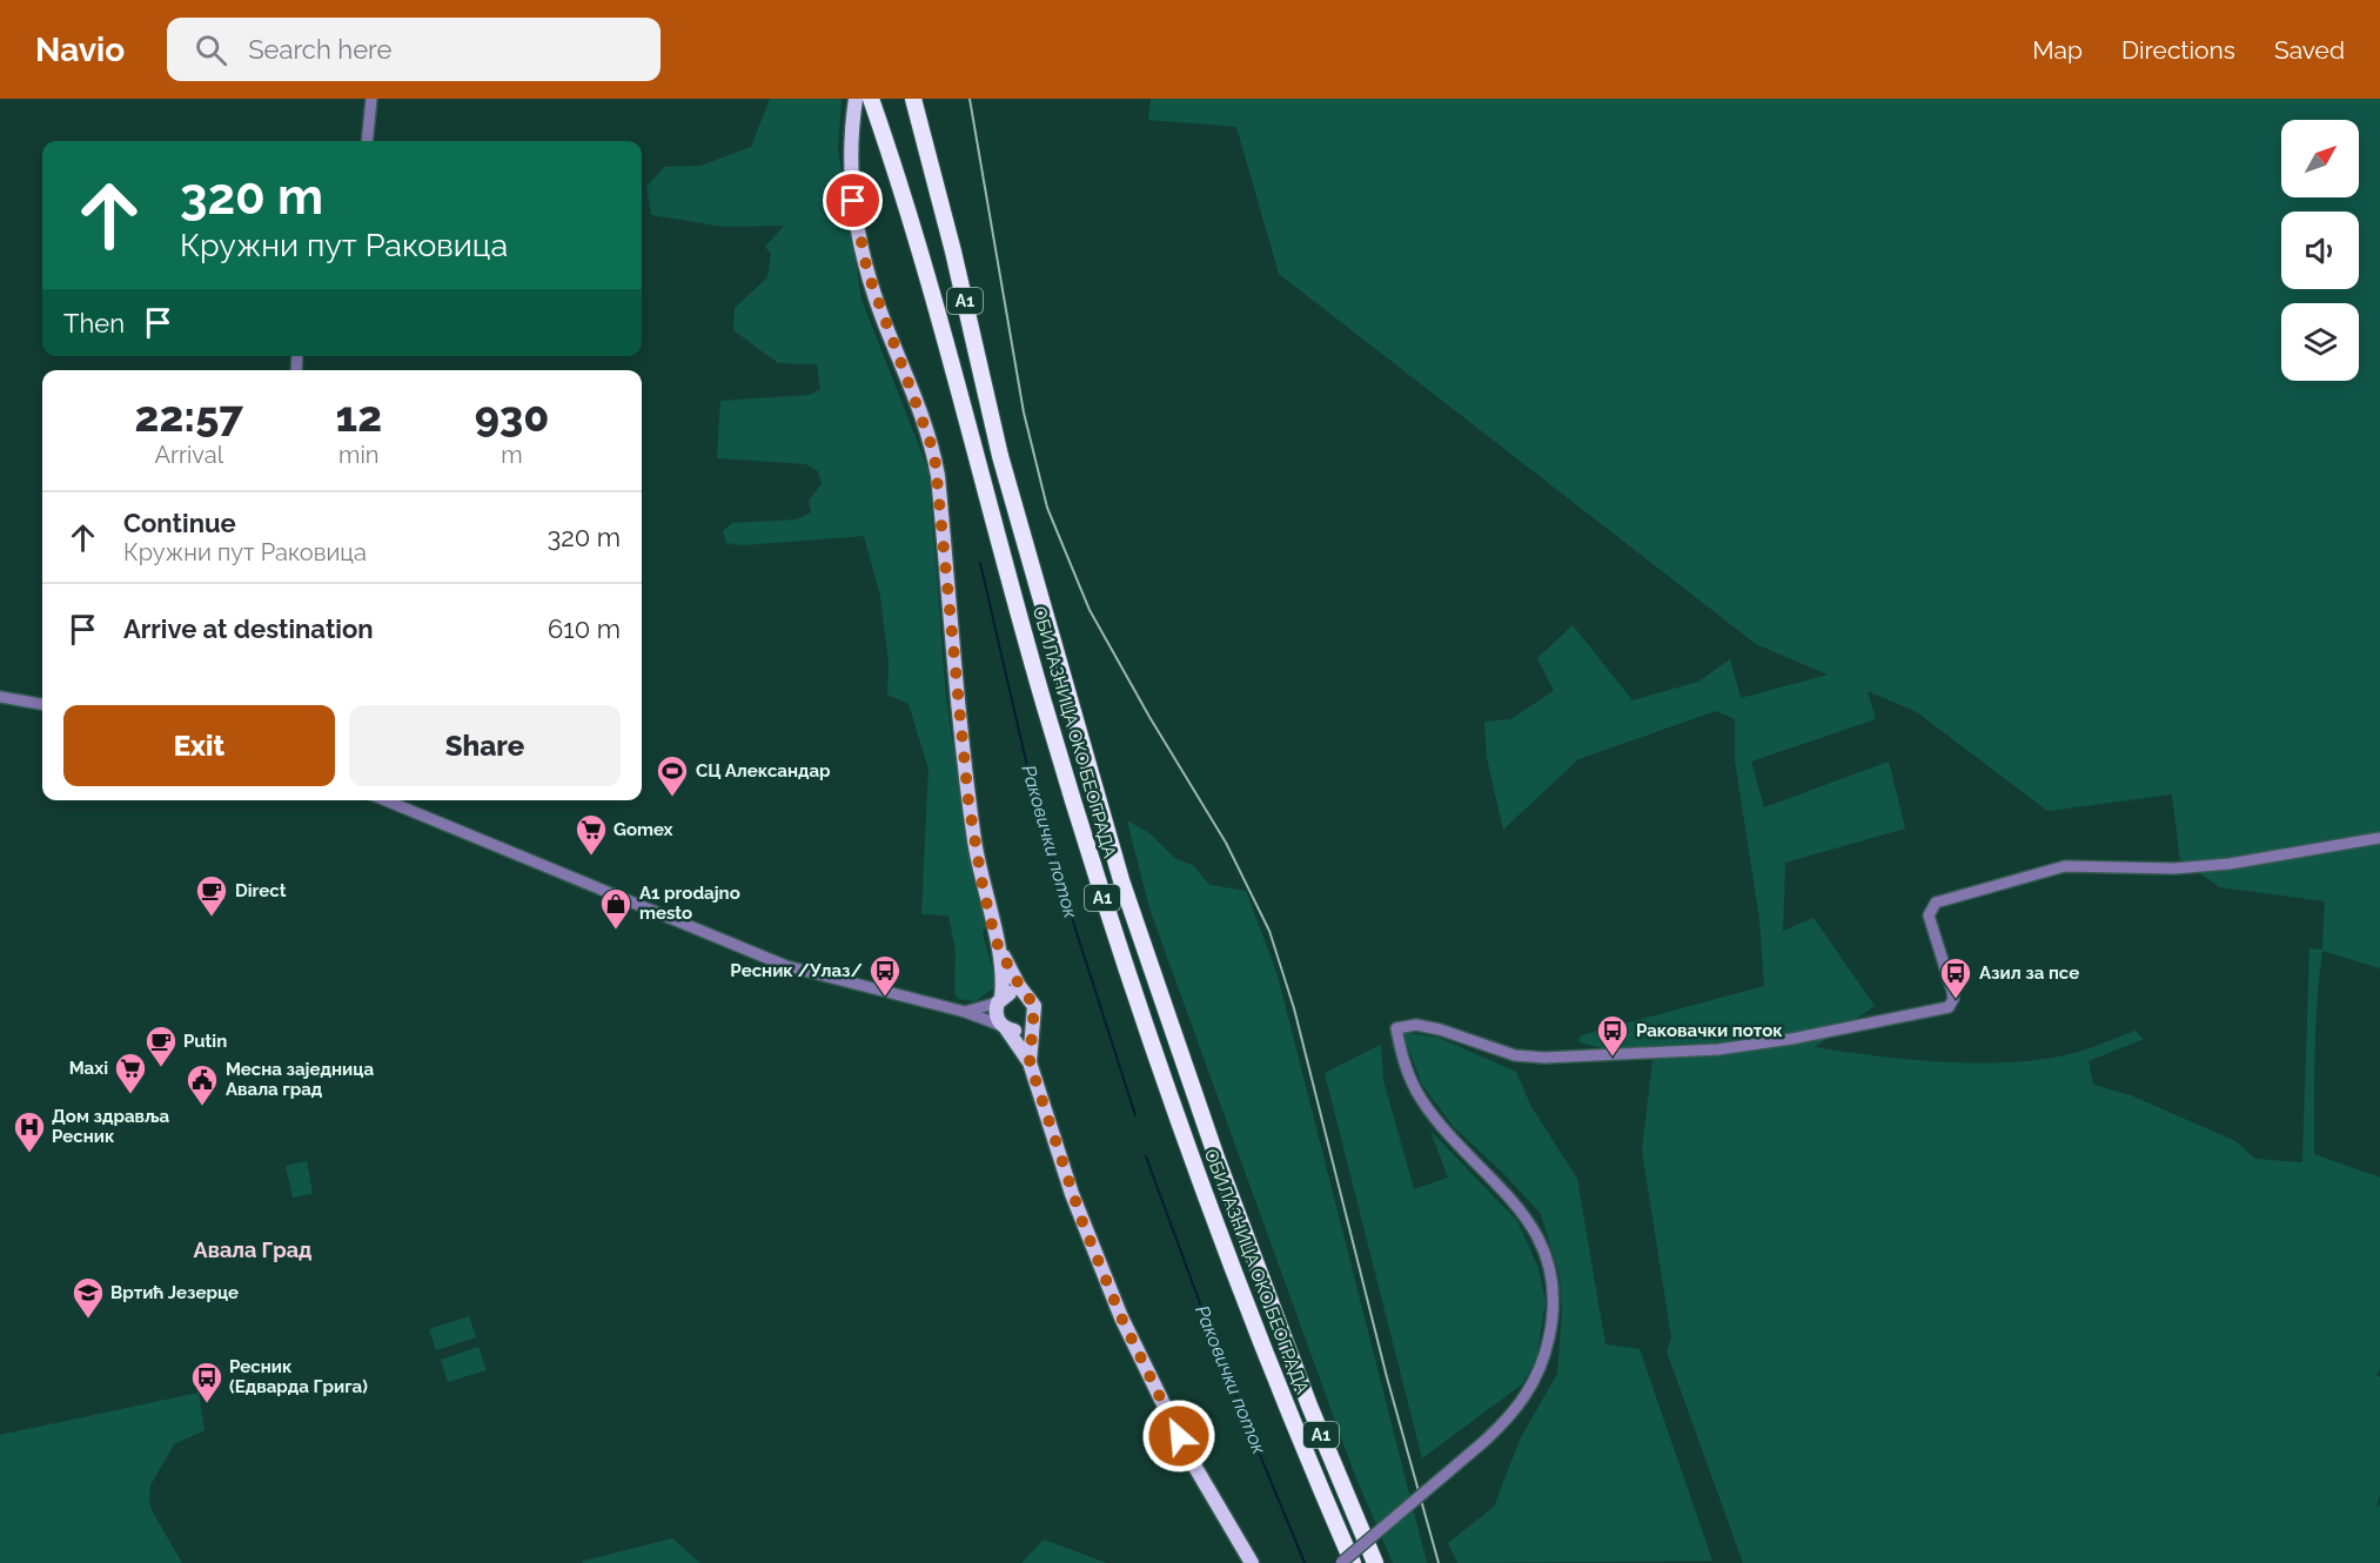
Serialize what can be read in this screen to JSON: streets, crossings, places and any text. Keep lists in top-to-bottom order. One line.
{"streets":{"highway":["A1","ОБИЛАЗНИЦА ОКО БЕОГРАДА"]},"districts":["Авала Град"],"water":["Раковички поток"],"places":{"sports":["СЦ Александар"],"supermarket":["Gomex","Maxi"],"cafe":["Direct","Putin"],"shop":["A1 prodajno mesto"],"bus stop":["Ресник /Улаз/","Азил за псе","Раковачки поток","Ресник (Едварда Грига)"],"public building":["Месна заједница Авала град"],"hospital":["Дом здравља Ресник"],"school or university":["Вртић Језерце"]},"north":"top right","page":{"header":"Navio","search":"Search here","nav":["Map","Directions","Saved"],"turn":["320 m","Кружни пут Раковица"],"then":"Then","eta":["22:57","Arrival","12","min","930","m"],"list":[{"name":"Continue","note":"Кружни пут Раковица","value":"320 m"},{"name":"Arrive at destination","value":"610 m"}],"buttons":["Exit","Share"]}}
